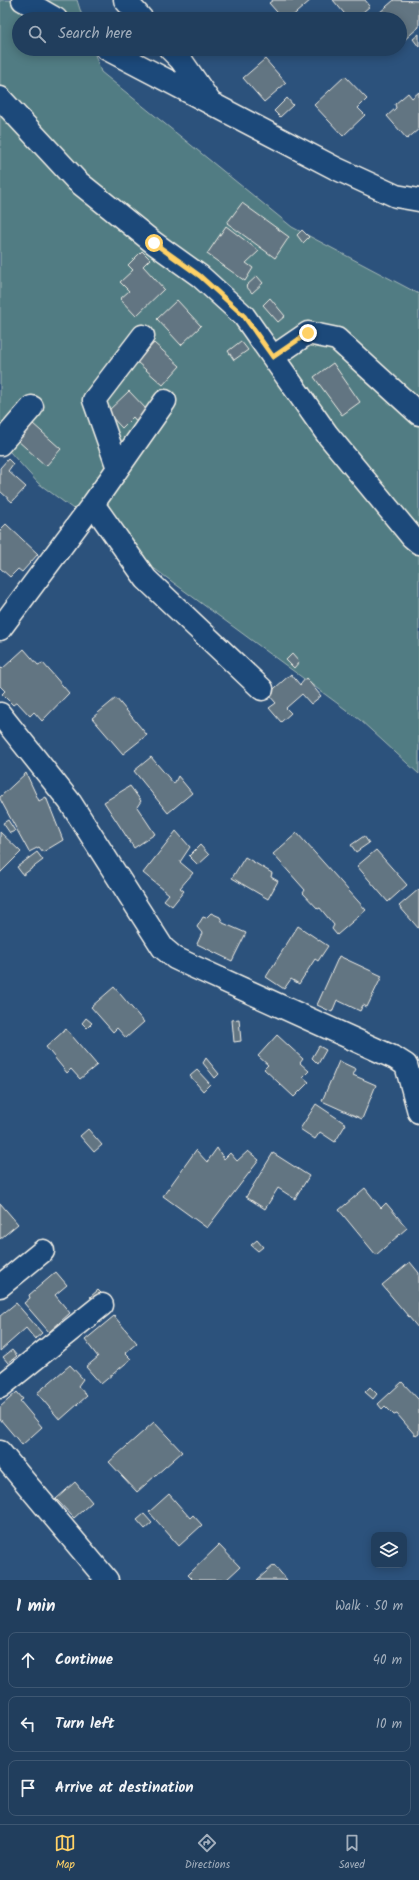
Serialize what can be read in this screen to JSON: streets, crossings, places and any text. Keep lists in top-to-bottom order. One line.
{"page":{"search":"Search here","heading":["1 min","Walk · 50 m"],"list":[["Continue","40 m"],["Turn left","10 m"],"Arrive at destination"],"nav":["Map","Directions","Saved"]}}
